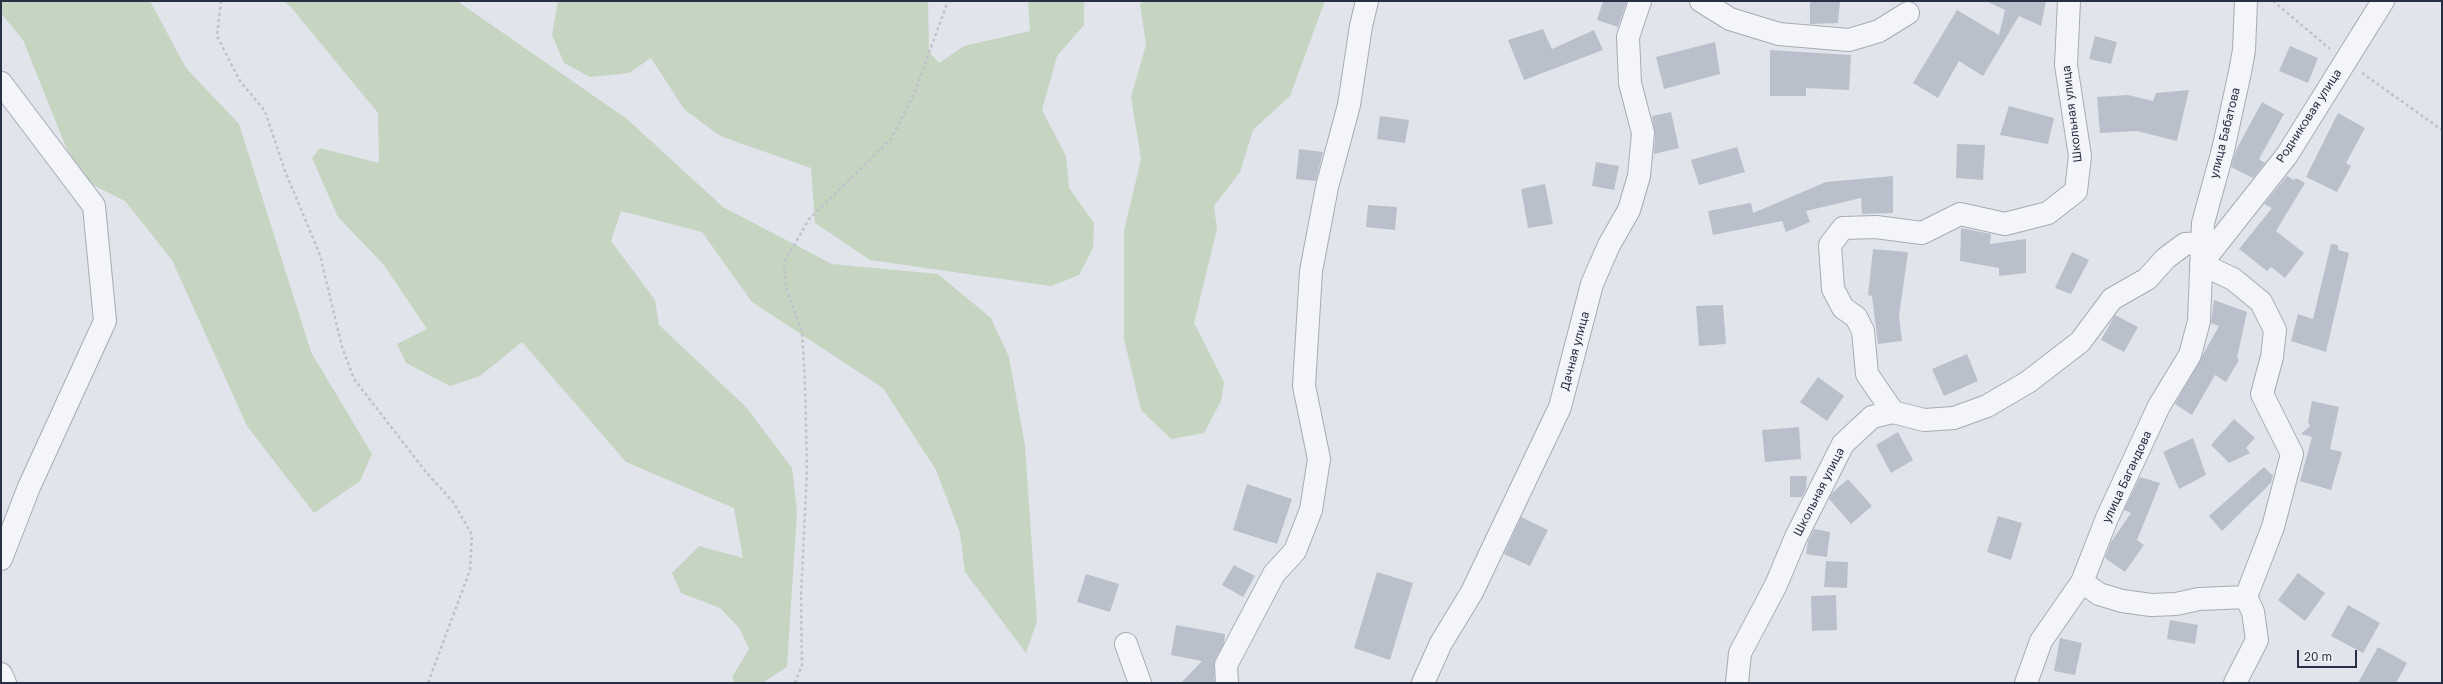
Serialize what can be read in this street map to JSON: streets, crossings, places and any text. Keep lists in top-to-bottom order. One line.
{"streets":{"street":["Школьная улица","Родниковая улица","улица Бабатова","Дачная улица","улица Багандова"]},"crossings":[["Родниковая улица","улица Бабатова"],["Родниковая улица","улица Багандова"],["улица Бабатова","улица Багандова"]],"scale_bar":"20 m"}
